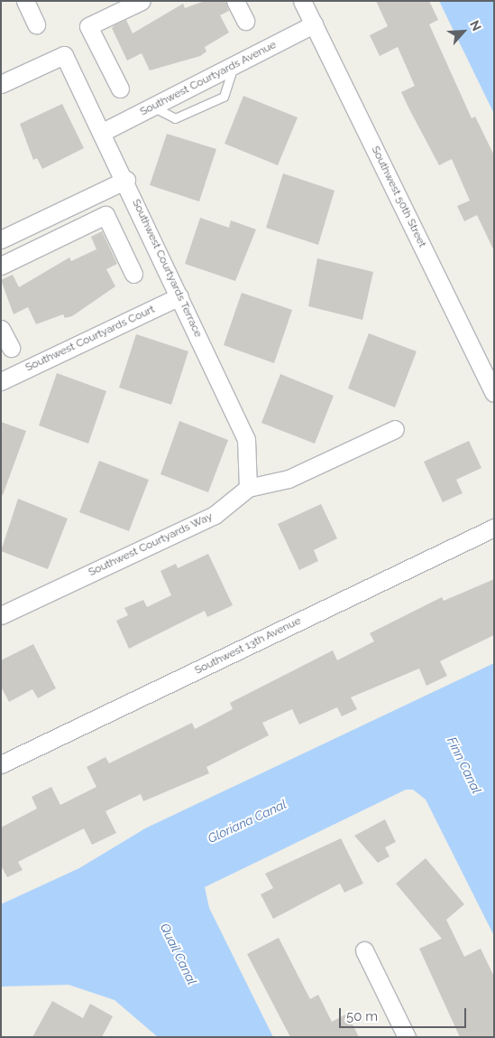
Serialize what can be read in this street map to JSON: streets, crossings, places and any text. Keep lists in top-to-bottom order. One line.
{"streets":{"street":["Southwest Courtyards Avenue","Southwest 50th Street","Southwest Courtyards Terrace","Southwest Courtyards Court","Southwest Courtyards Way","Southwest 13th Avenue"]},"crossings":[["Southwest Courtyards Avenue","Southwest 50th Street"],["Southwest Courtyards Avenue","Southwest Courtyards Terrace"],["Southwest Courtyards Terrace","Southwest Courtyards Court"],["Southwest Courtyards Terrace","Southwest Courtyards Way"]],"water":["Finn Canal","Gloriana Canal","Quail Canal"],"scale_bar":"50 m","north":"top right"}
